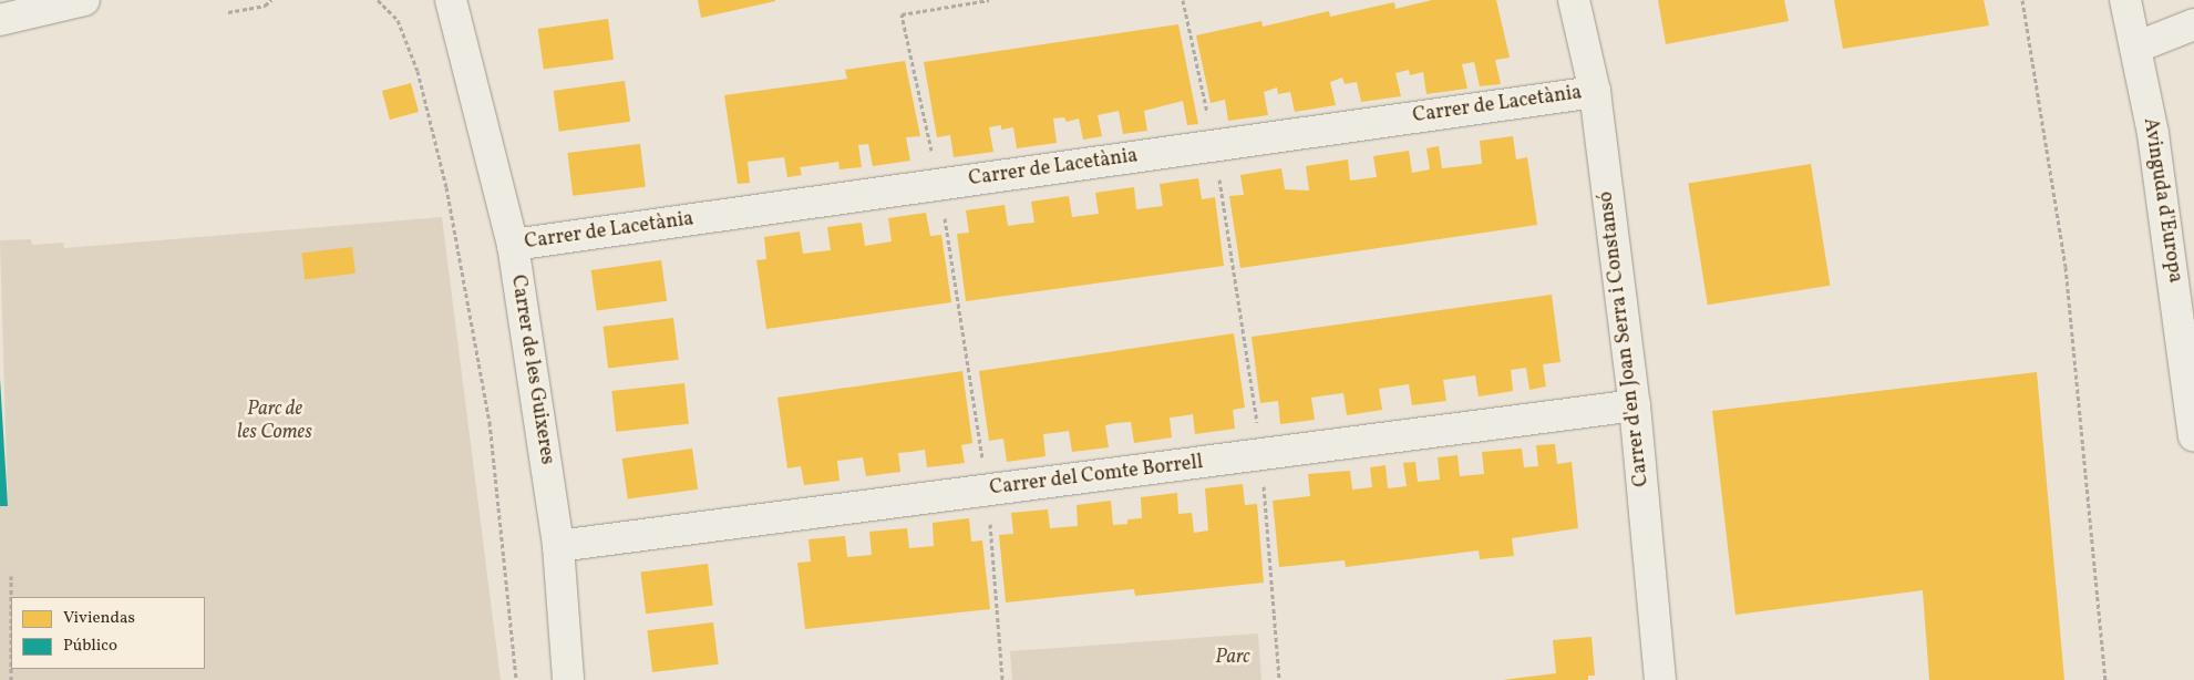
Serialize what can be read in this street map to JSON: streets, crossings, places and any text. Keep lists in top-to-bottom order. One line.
{"streets":{"street":["Carrer de Lacetània","Avinguda d'Europa","Carrer d'en Joan Serra i Constansó","Carrer de les Guixeres","Carrer del Comte Borrell"]},"crossings":[["Carrer de Lacetània","Carrer d'en Joan Serra i Constansó"],["Carrer de Lacetània","Carrer de les Guixeres"],["Carrer d'en Joan Serra i Constansó","Carrer del Comte Borrell"],["Carrer de les Guixeres","Carrer del Comte Borrell"]],"parks":["Parc de les Comes","Parc"],"legend":["Viviendas","Público"]}
